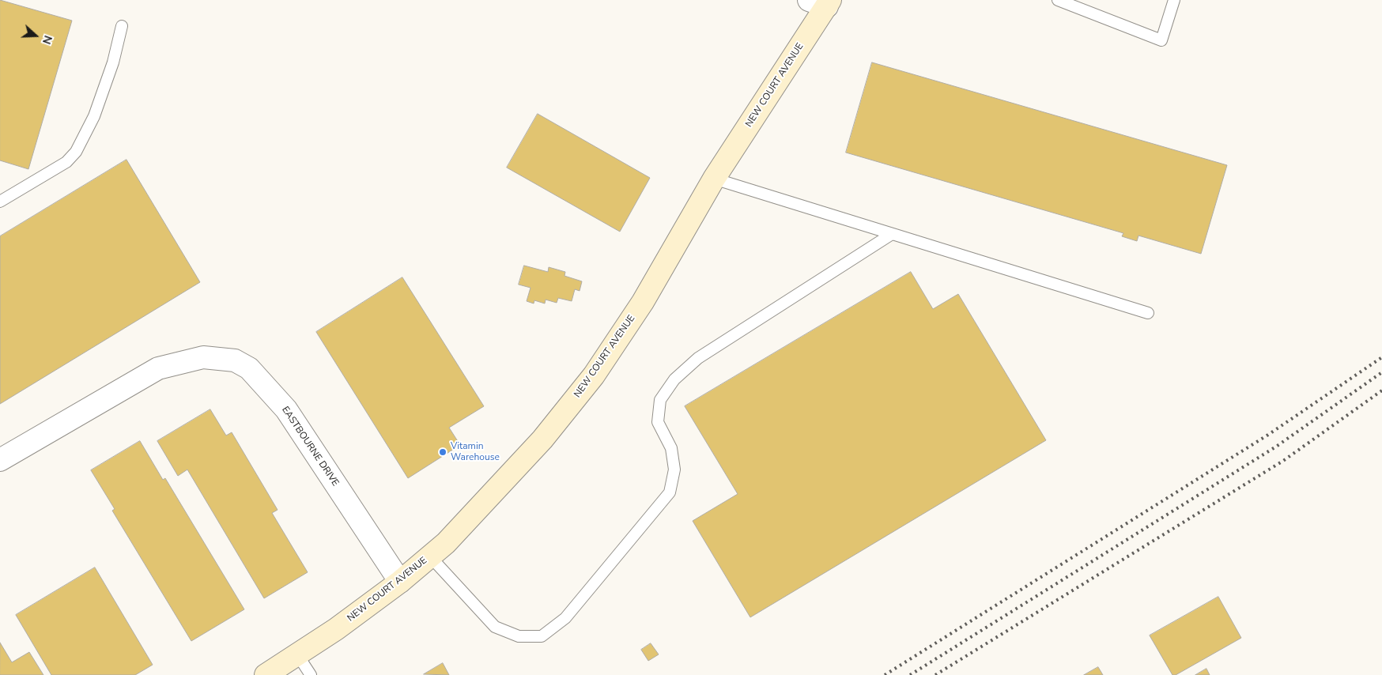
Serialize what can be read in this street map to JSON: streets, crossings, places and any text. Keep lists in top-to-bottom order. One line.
{"streets":{"main road":["NEW COURT AVENUE"],"street":["EASTBOURNE DRIVE"]},"crossings":[["NEW COURT AVENUE","EASTBOURNE DRIVE"]],"places":["Vitamin Warehouse"],"north":"right"}
